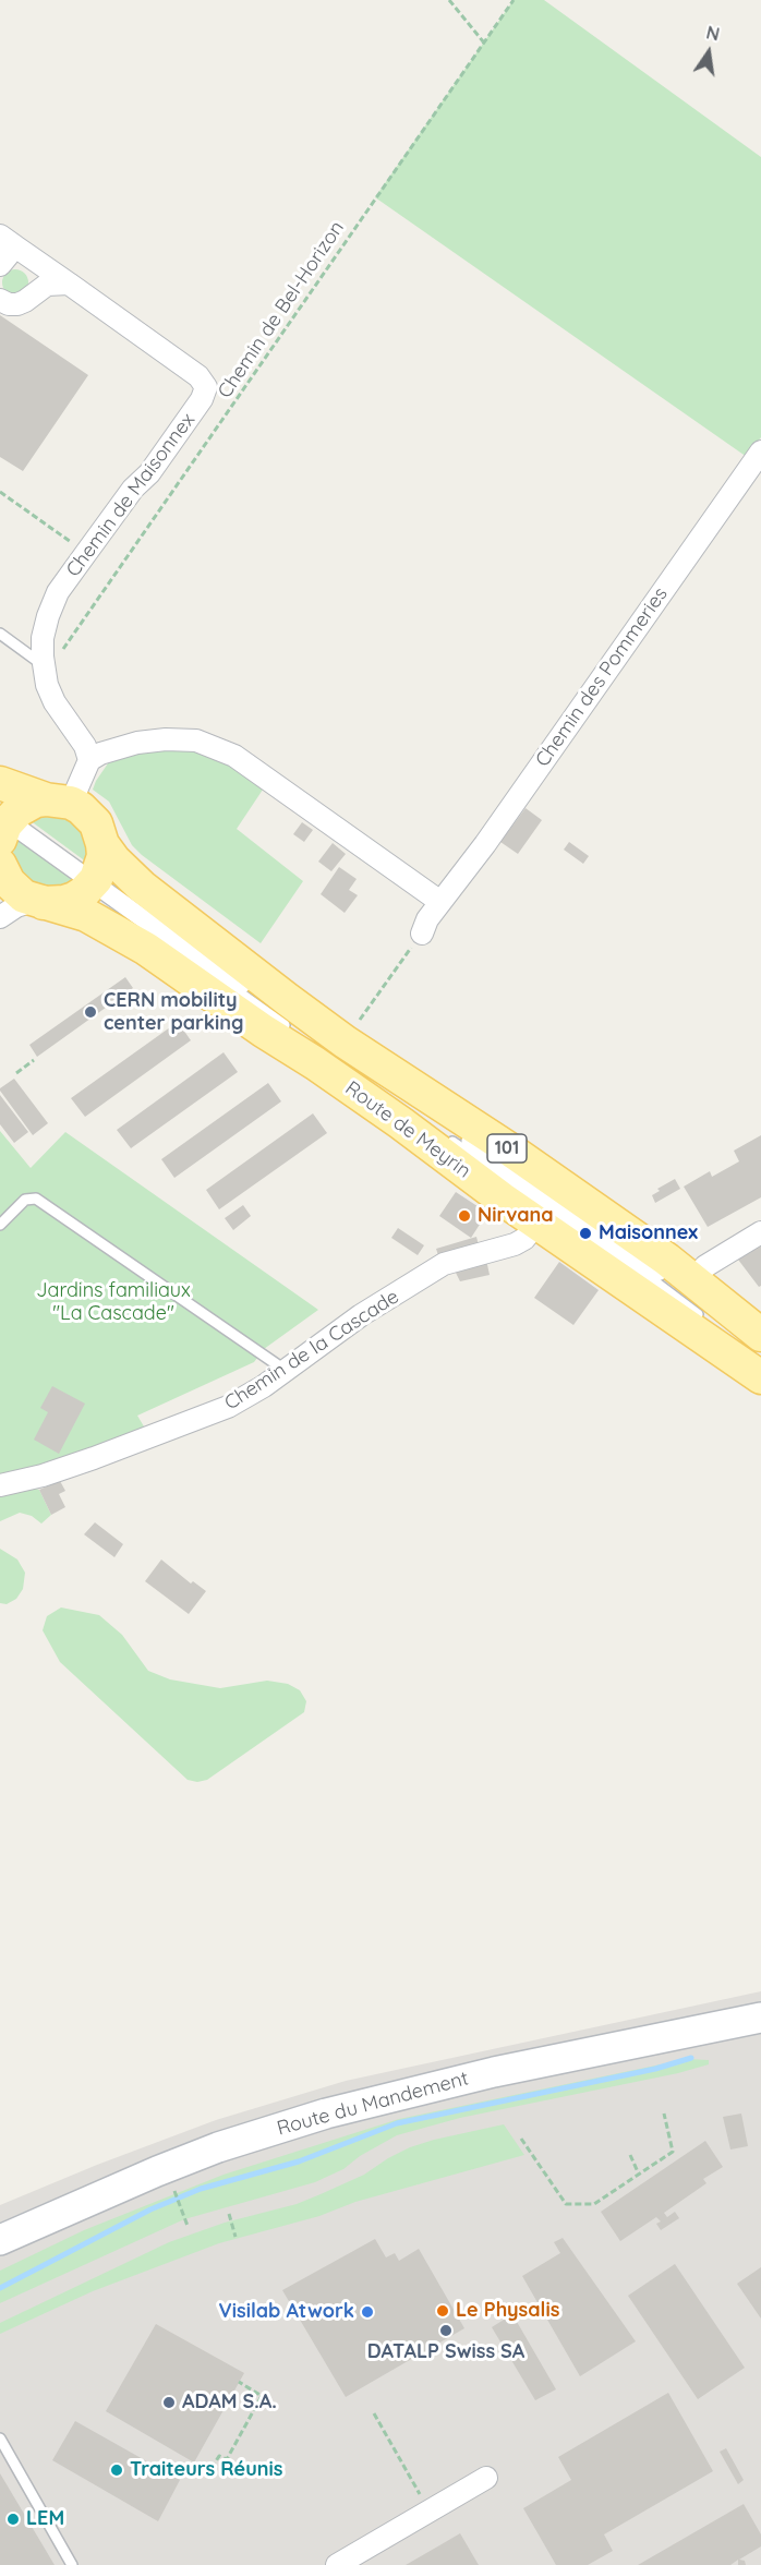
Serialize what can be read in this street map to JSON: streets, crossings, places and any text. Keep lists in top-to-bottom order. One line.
{"streets":{"main road":["Route de Meyrin","101","Route du Mandement"],"street":["Chemin de Maisonnex","Chemin des Pommeries","Chemin de la Cascade"],"path":["Chemin de Bel-Horizon"]},"crossings":[["Chemin de Bel-Horizon","Chemin de Maisonnex"],["Route de Meyrin","Chemin de la Cascade"]],"parks":["Jardins familiaux \"La Cascade\""],"places":["CERN mobility center parking","Nirvana","Maisonnex","Le Physalis","Visilab Atwork","DATALP Swiss SA","ADAM S.A.","Traiteurs Réunis","LEM"],"north":"top"}
